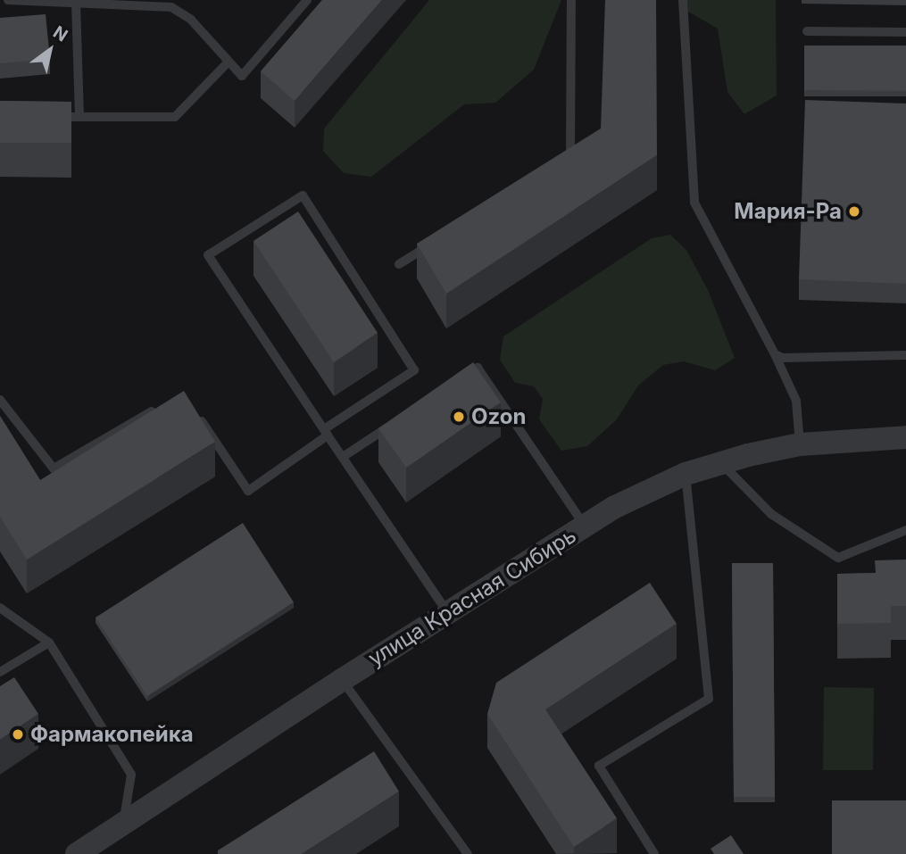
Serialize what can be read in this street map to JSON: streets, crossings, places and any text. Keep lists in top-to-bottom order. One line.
{"streets":{"street":["улица Красная Сибирь"]},"places":["Мария-Ра","Ozon","Фармакопейка"],"north":"top right"}
